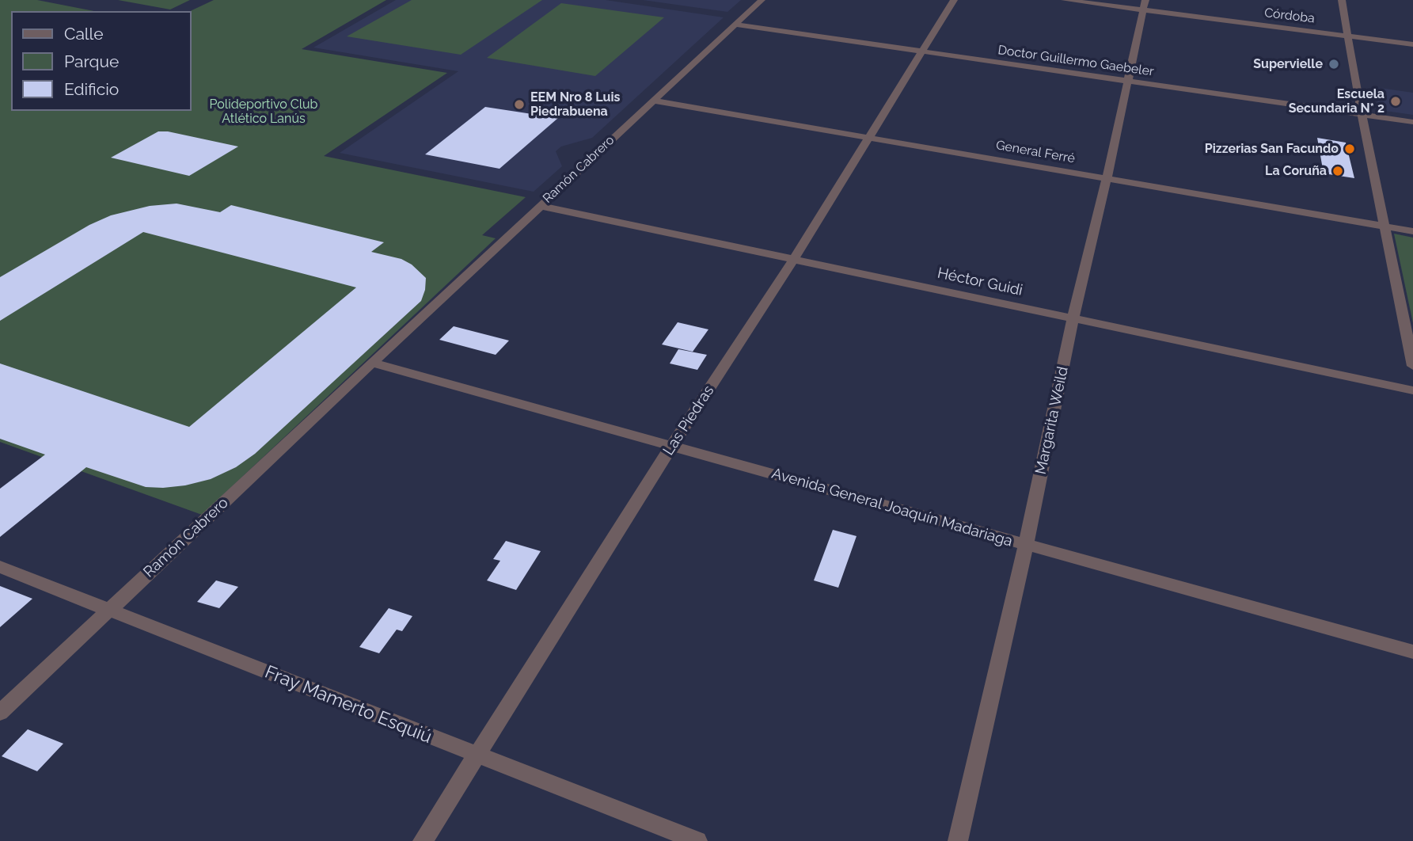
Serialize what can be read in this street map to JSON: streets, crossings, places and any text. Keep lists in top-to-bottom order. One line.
{"streets":{"street":["Córdoba","Doctor Guillermo Gaebeler","General Ferré","Ramón Cabrero","Héctor Guidi","Las Piedras","Margarita Weild","Avenida General Joaquín Madariaga","Fray Mamerto Esquiú"]},"crossings":[["Córdoba","Margarita Weild"],["Doctor Guillermo Gaebeler","Ramón Cabrero"],["Doctor Guillermo Gaebeler","Las Piedras"],["Doctor Guillermo Gaebeler","Margarita Weild"],["General Ferré","Ramón Cabrero"],["General Ferré","Las Piedras"],["General Ferré","Margarita Weild"],["Ramón Cabrero","Héctor Guidi"],["Ramón Cabrero","Avenida General Joaquín Madariaga"],["Ramón Cabrero","Fray Mamerto Esquiú"],["Héctor Guidi","Las Piedras"],["Héctor Guidi","Margarita Weild"],["Las Piedras","Avenida General Joaquín Madariaga"],["Las Piedras","Fray Mamerto Esquiú"],["Margarita Weild","Avenida General Joaquín Madariaga"]],"parks":["Polideportivo Club Atlético Lanús"],"places":["Supervielle","Escuela Secundaria N* 2","EEM Nro 8 Luis Piedrabuena","Pizzerias San Facundo","La Coruña"],"legend":["Calle","Parque","Edificio"]}
